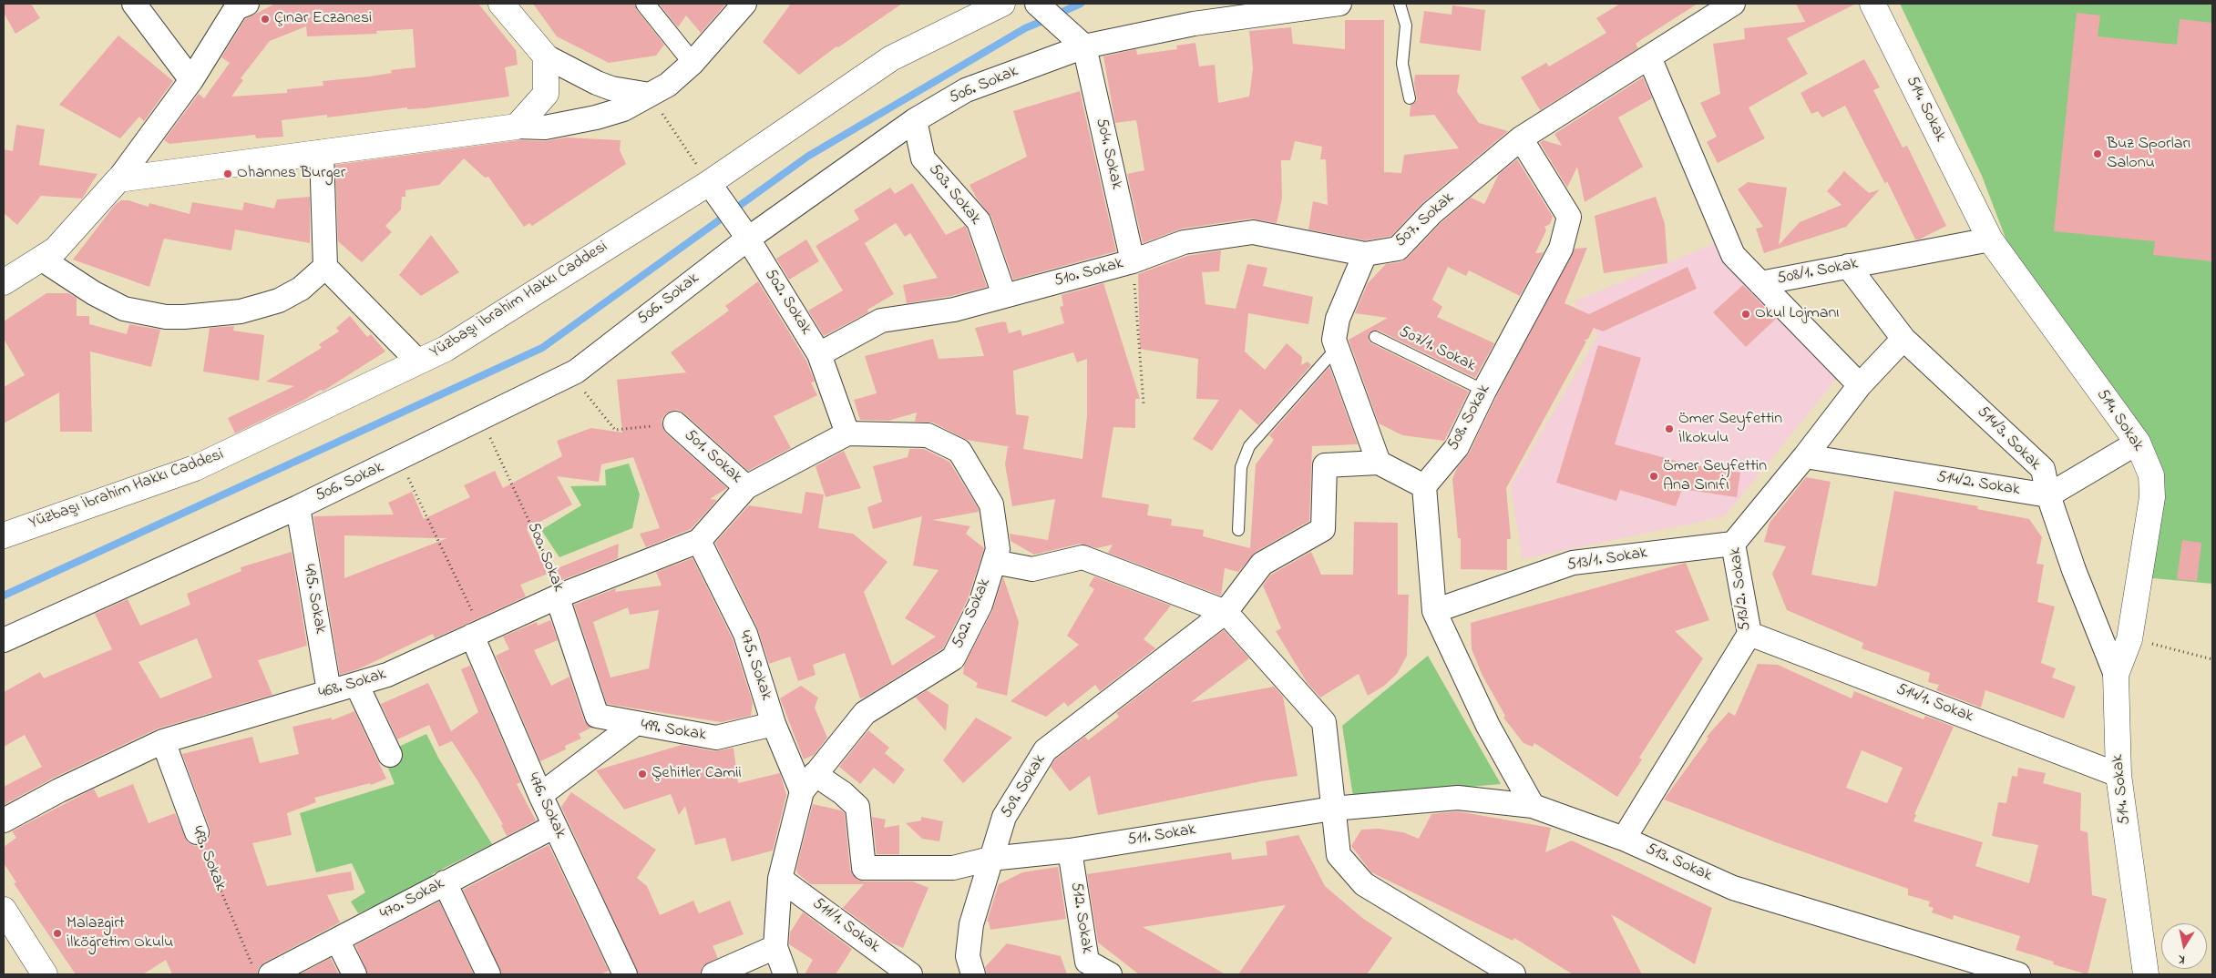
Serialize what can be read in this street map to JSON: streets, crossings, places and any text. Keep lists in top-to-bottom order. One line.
{"streets":{"street":["506. Sokak","514. Sokak","504. Sokak","503. Sokak","507. Sokak","508/1. Sokak","510. Sokak","Yüzbaşı İbrahim Hakkı Caddesi","502. Sokak","508. Sokak","514/3. Sokak","501. Sokak","514/2. Sokak","500. Sokak","513/1. Sokak","513/2. Sokak","495. Sokak","475. Sokak","468. Sokak","514/1. Sokak","499. Sokak","509. Sokak","476. Sokak","511. Sokak","493. Sokak","513. Sokak","470. Sokak","512. Sokak","511/1. Sokak"],"lane":["507/1. Sokak"]},"crossings":[["506. Sokak","504. Sokak"],["506. Sokak","503. Sokak"],["506. Sokak","502. Sokak"],["506. Sokak","501. Sokak"],["506. Sokak","500. Sokak"],["506. Sokak","495. Sokak"],["514. Sokak","508/1. Sokak"],["514. Sokak","514/3. Sokak"],["514. Sokak","514/1. Sokak"],["504. Sokak","510. Sokak"],["503. Sokak","510. Sokak"],["507. Sokak","508/1. Sokak"],["507. Sokak","510. Sokak"],["507. Sokak","508. Sokak"],["508/1. Sokak","514/3. Sokak"],["510. Sokak","502. Sokak"],["Yüzbaşı İbrahim Hakkı Caddesi","502. Sokak"],["502. Sokak","475. Sokak"],["507/1. Sokak","508. Sokak"],["514/3. Sokak","514/2. Sokak"],["514/3. Sokak","513/2. Sokak"],["514/2. Sokak","513/2. Sokak"],["500. Sokak","468. Sokak"],["500. Sokak","499. Sokak"],["513/1. Sokak","513/2. Sokak"],["513/2. Sokak","514/1. Sokak"],["513/2. Sokak","513. Sokak"],["495. Sokak","468. Sokak"],["475. Sokak","468. Sokak"],["475. Sokak","499. Sokak"],["468. Sokak","476. Sokak"],["468. Sokak","493. Sokak"],["499. Sokak","476. Sokak"],["509. Sokak","511. Sokak"],["476. Sokak","470. Sokak"],["511. Sokak","513. Sokak"],["511. Sokak","512. Sokak"],["493. Sokak","470. Sokak"]],"places":["Çınar Eczanesi","Buz Sporları Salonu","Ohannes Burger","Okul Lojmanı","Ömer Seyfettin İlkokulu","Ömer Seyfettin Ana Sınıfı","Şehitler Camii","Malazgirt İlköğretim Okulu"],"north":"bottom"}
